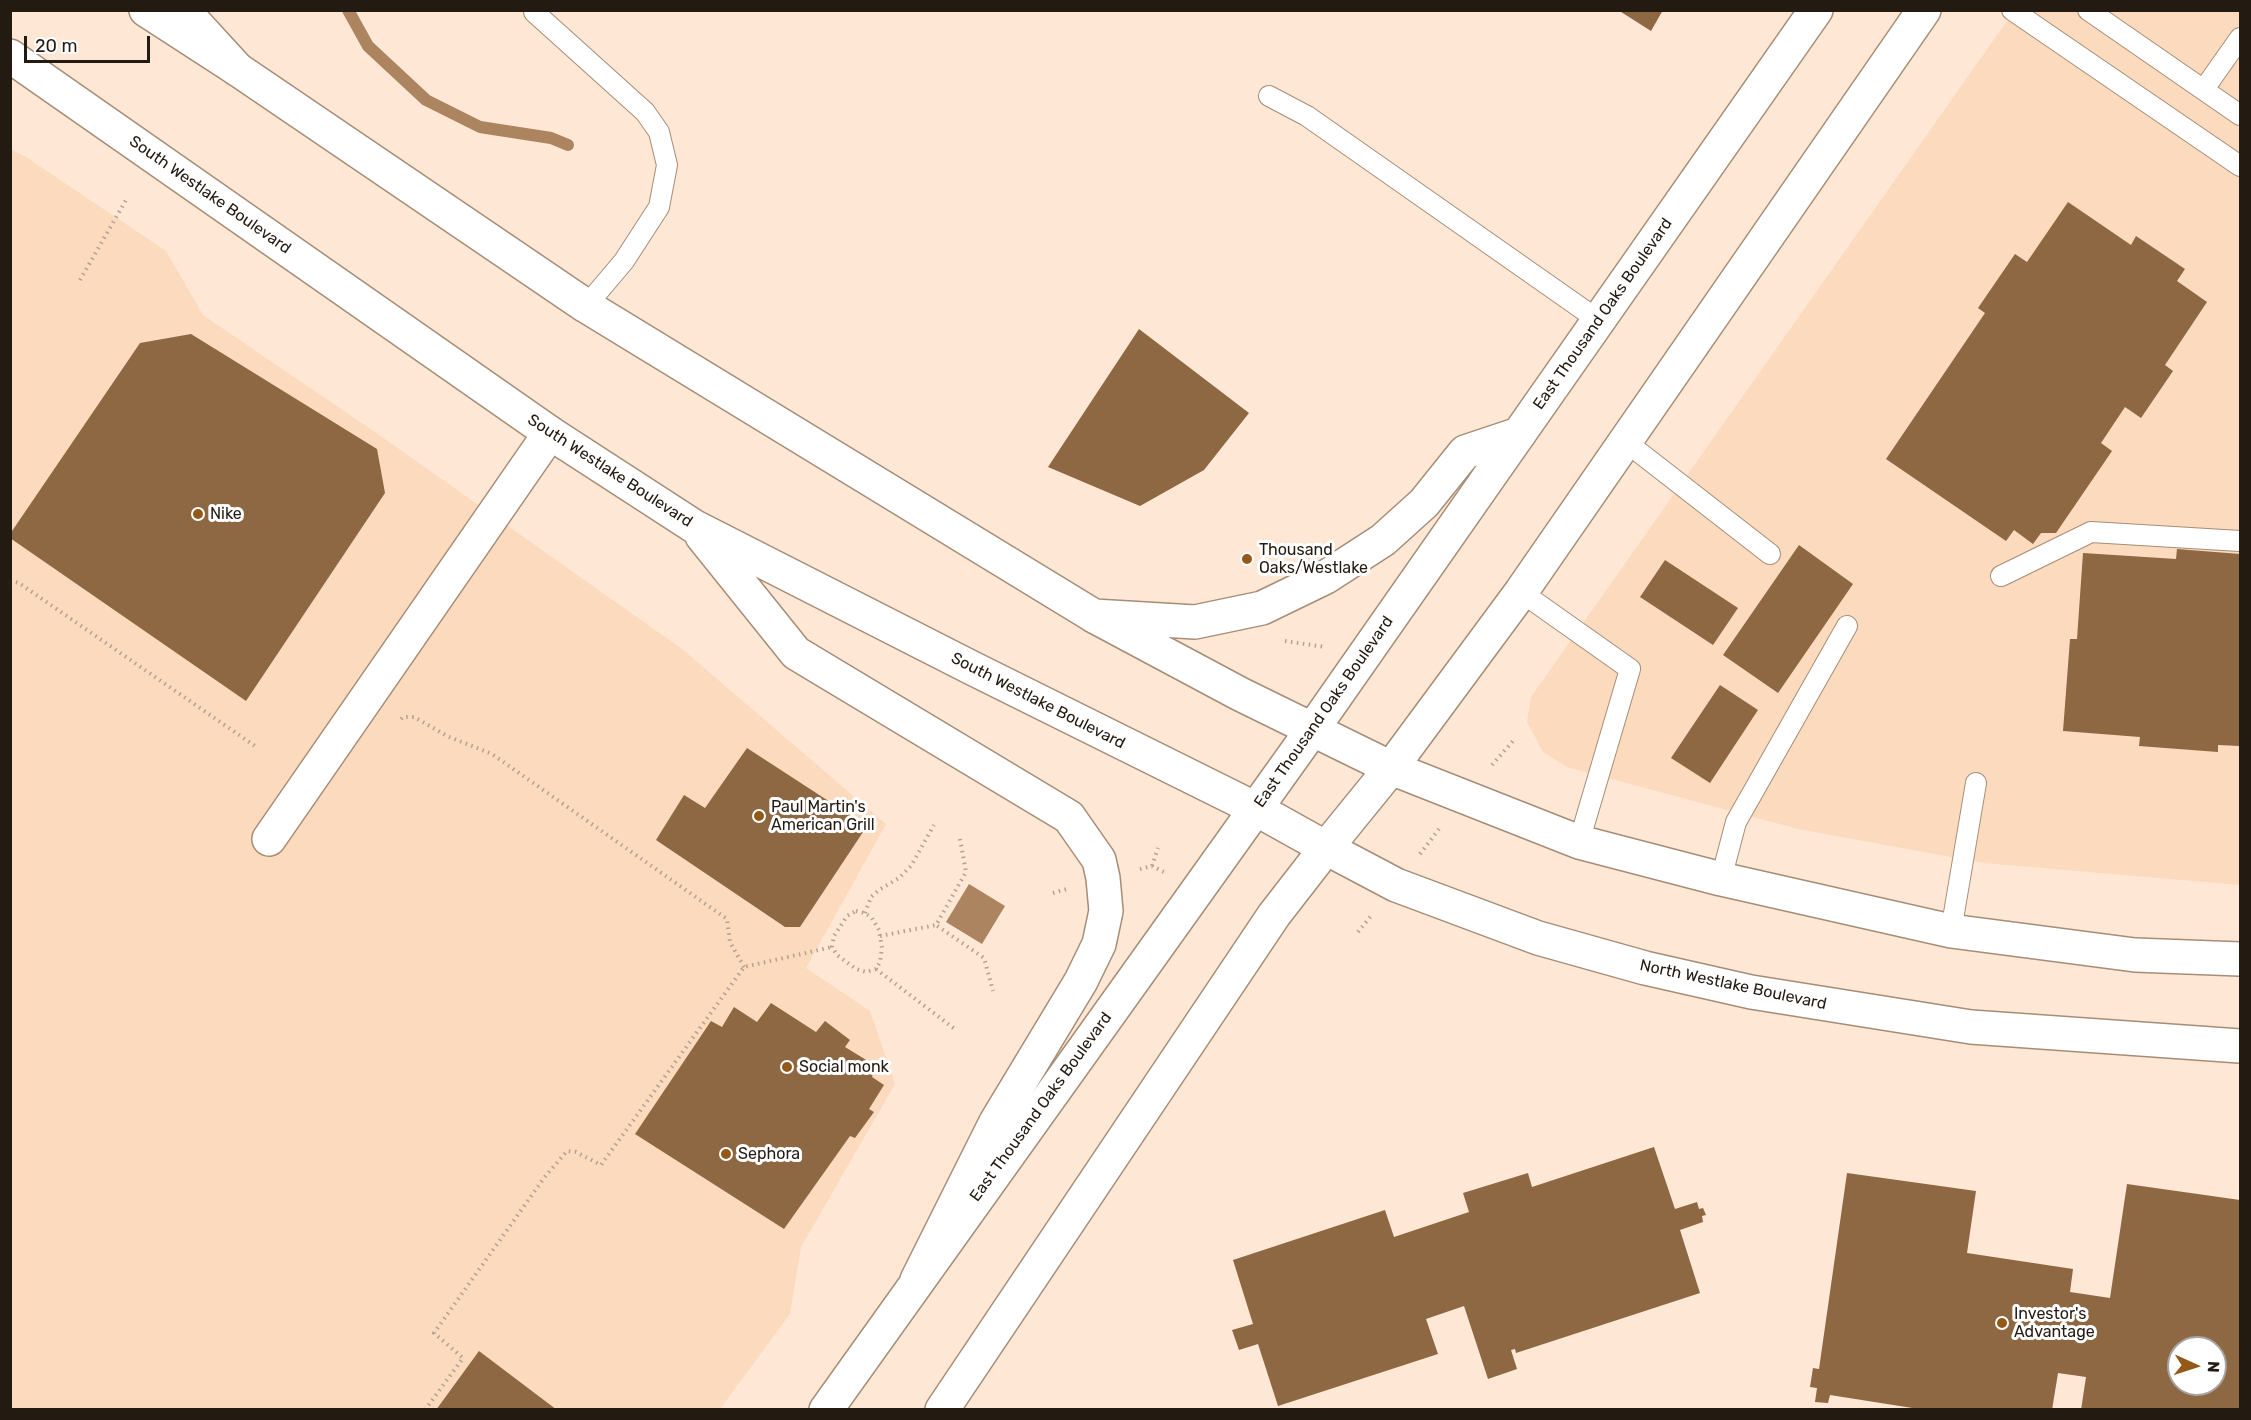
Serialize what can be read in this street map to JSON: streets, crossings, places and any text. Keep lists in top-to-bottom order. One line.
{"streets":{"main road":["South Westlake Boulevard","East Thousand Oaks Boulevard","North Westlake Boulevard"]},"crossings":[["South Westlake Boulevard","East Thousand Oaks Boulevard"],["South Westlake Boulevard","North Westlake Boulevard"],["East Thousand Oaks Boulevard","North Westlake Boulevard"]],"places":["Nike","Thousand Oaks/Westlake","Paul Martin's American Grill","Social monk","Sephora","Investor's Advantage"],"scale_bar":"20 m","north":"right"}
